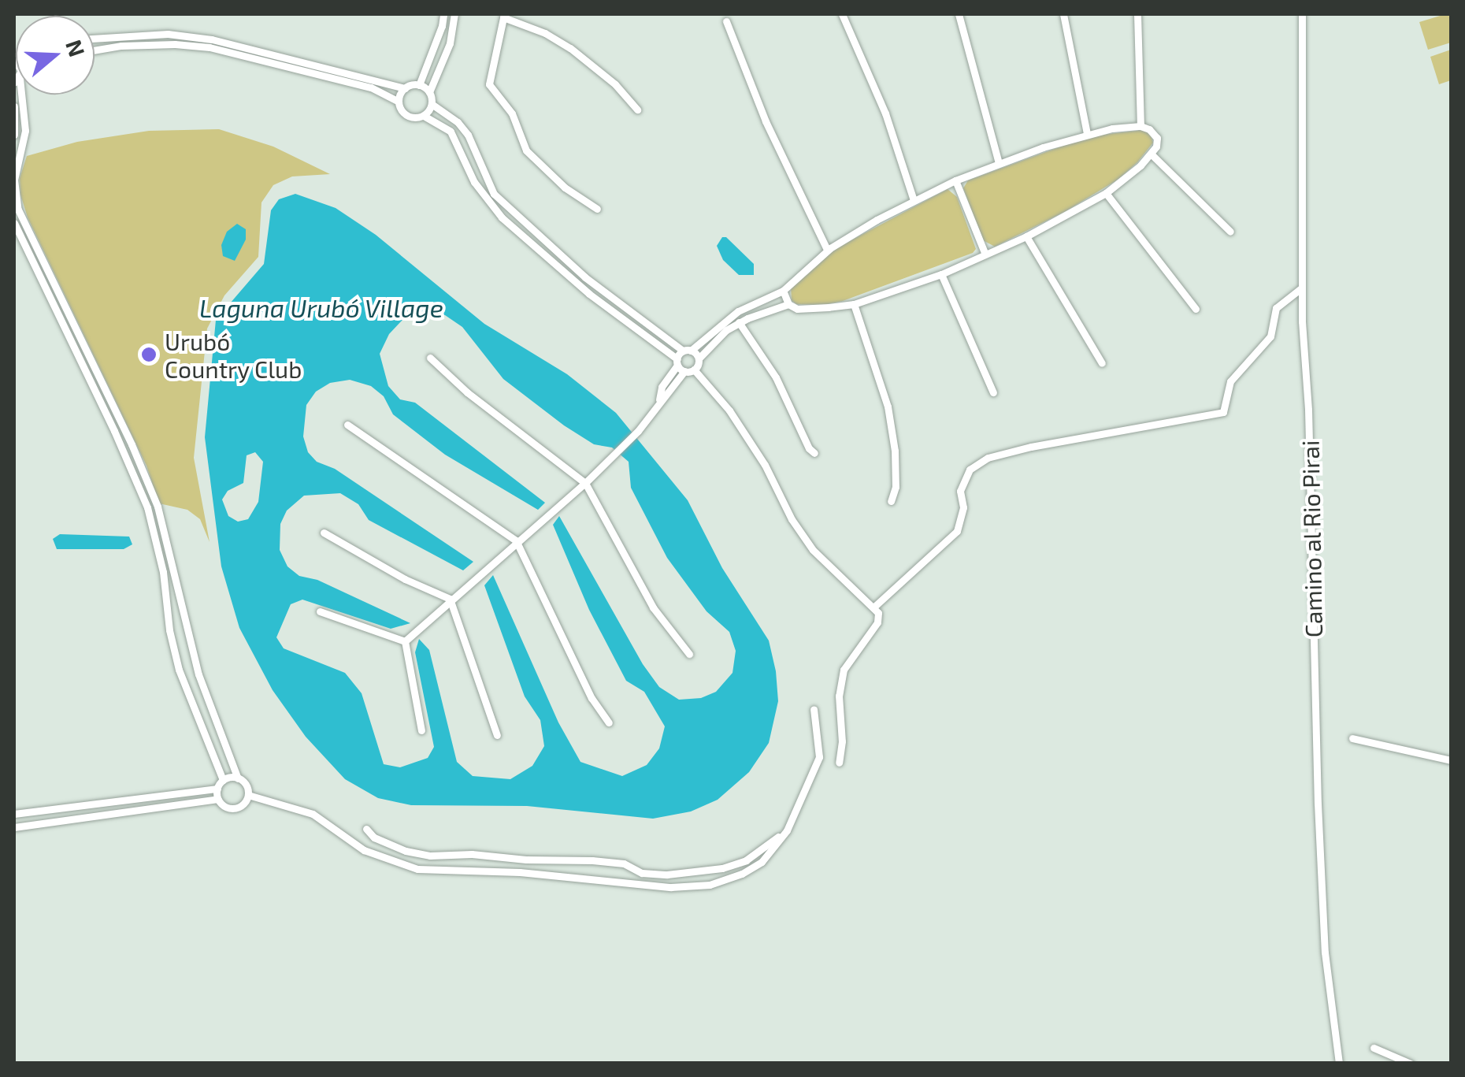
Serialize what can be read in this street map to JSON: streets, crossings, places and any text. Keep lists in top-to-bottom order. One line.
{"streets":{"street":["Camino al Rio Pirai"]},"water":["Laguna Urubó Village"],"places":["Urubó Country Club"],"north":"right"}
